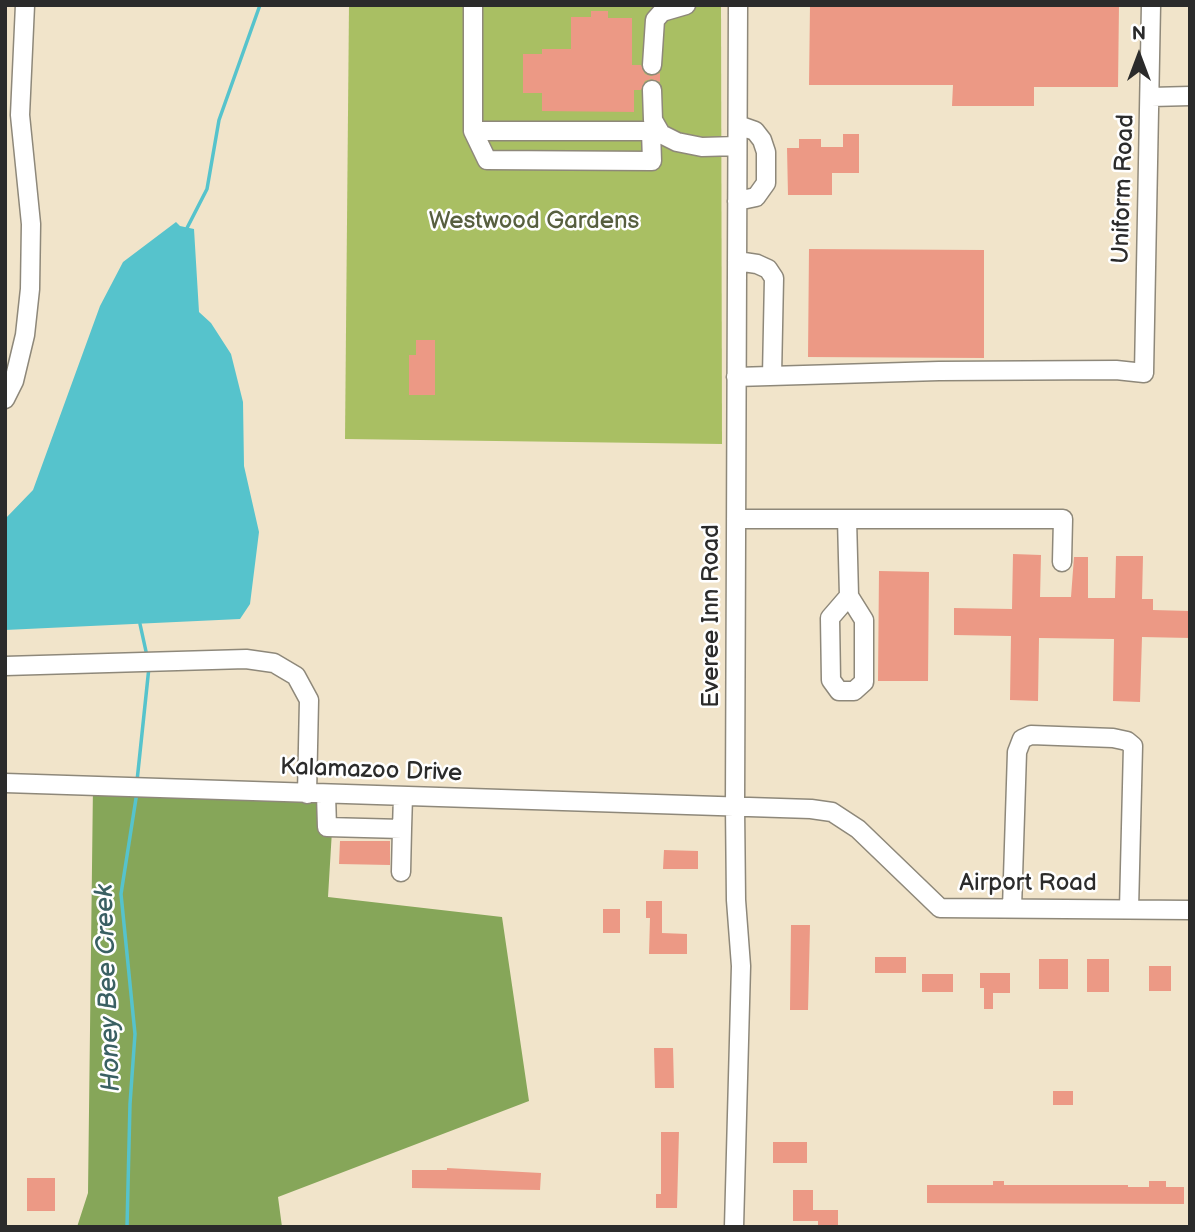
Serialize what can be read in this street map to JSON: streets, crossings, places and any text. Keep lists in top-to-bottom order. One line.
{"streets":{"street":["Uniform Road","Everee Inn Road","Kalamazoo Drive","Airport Road"]},"crossings":[["Everee Inn Road","Kalamazoo Drive"],["Everee Inn Road","Airport Road"],["Kalamazoo Drive","Airport Road"]],"water":["Honey Bee Creek"],"parks":["Westwood Gardens"],"north":"top"}
